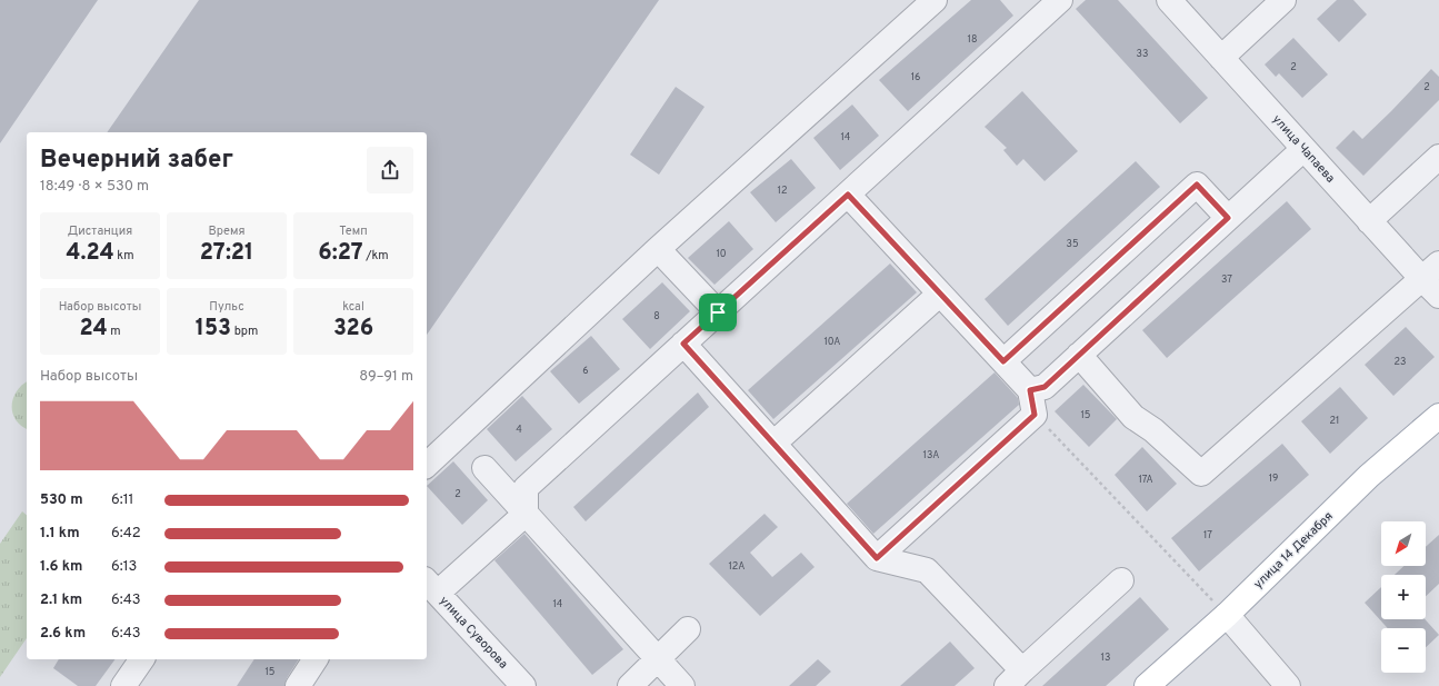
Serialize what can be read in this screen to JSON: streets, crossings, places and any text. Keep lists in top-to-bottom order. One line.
{"streets":{"main road":["улица 14 Декабря"],"street":["улица Чапаева","улица Суворова"]},"house_numbers":["18","33","2","16","2","14","12","35","10","37","8","10А","23","6","15","21","4","13А","19","17А","2","17","12А","14","13","15"],"north":"bottom left","page":{"heading":["Вечерний забег","18:49 · 8 × 530 m"],"stats":[["Дистанция","4.24 km"],["Время","27:21"],["Темп","6:27 /km"],["Набор высоты","24 m"],["Пульс","153 bpm"],["kcal","326"]],"chart":["Набор высоты","89–91 m"],"list":[{"name":"530 m","note":"6:11"},{"name":"1.1 km","note":"6:42"},{"name":"1.6 km","note":"6:13"},{"name":"2.1 km","note":"6:43"},{"name":"2.6 km","note":"6:43"}],"map_buttons":["+","−"]}}
